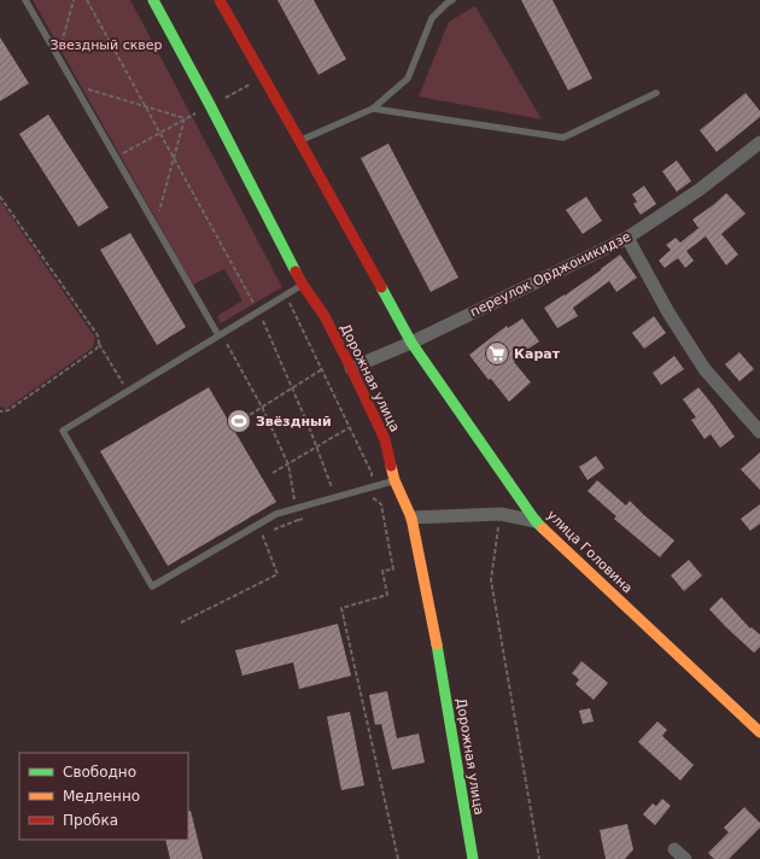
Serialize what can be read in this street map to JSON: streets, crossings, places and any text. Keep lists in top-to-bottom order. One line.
{"streets":{"main road":["Дорожная улица","улица Головина"],"street":["переулок Орджоникидзе"]},"crossings":[["переулок Орджоникидзе","Дорожная улица"],["переулок Орджоникидзе","улица Головина"]],"parks":["Звездный сквер"],"places":{"supermarket":["Карат"],"sports":["Звёздный"]},"legend":["Свободно","Медленно","Пробка"]}
